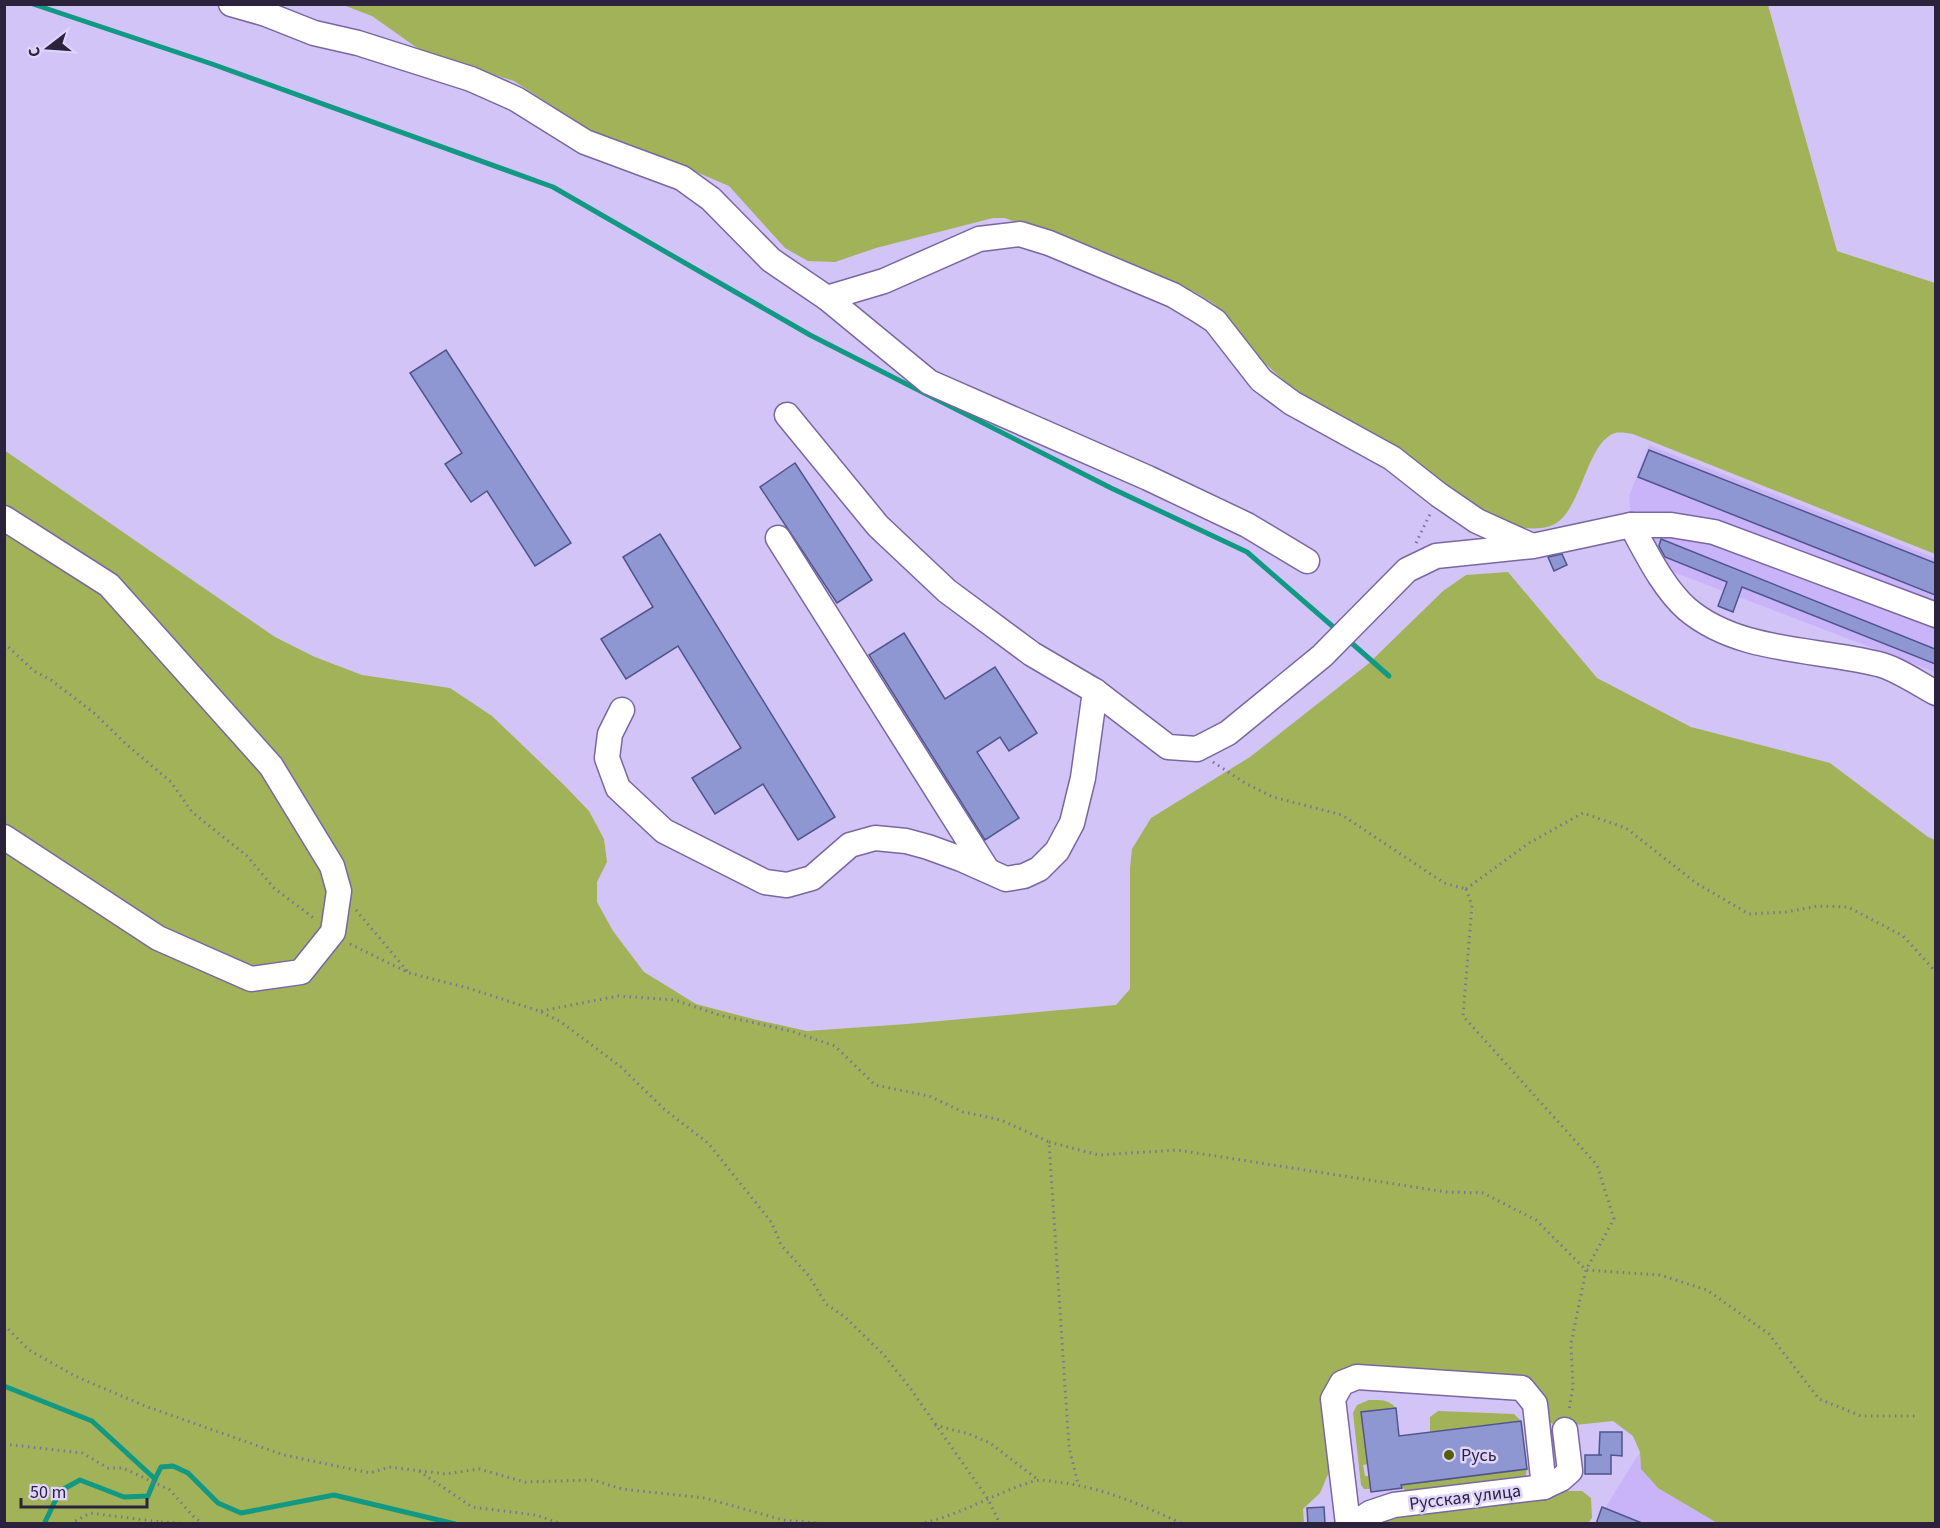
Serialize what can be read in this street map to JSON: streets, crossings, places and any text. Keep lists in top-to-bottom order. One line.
{"streets":{"street":["Русская улица"]},"places":["Русь"],"scale_bar":"50 m","north":"left"}
